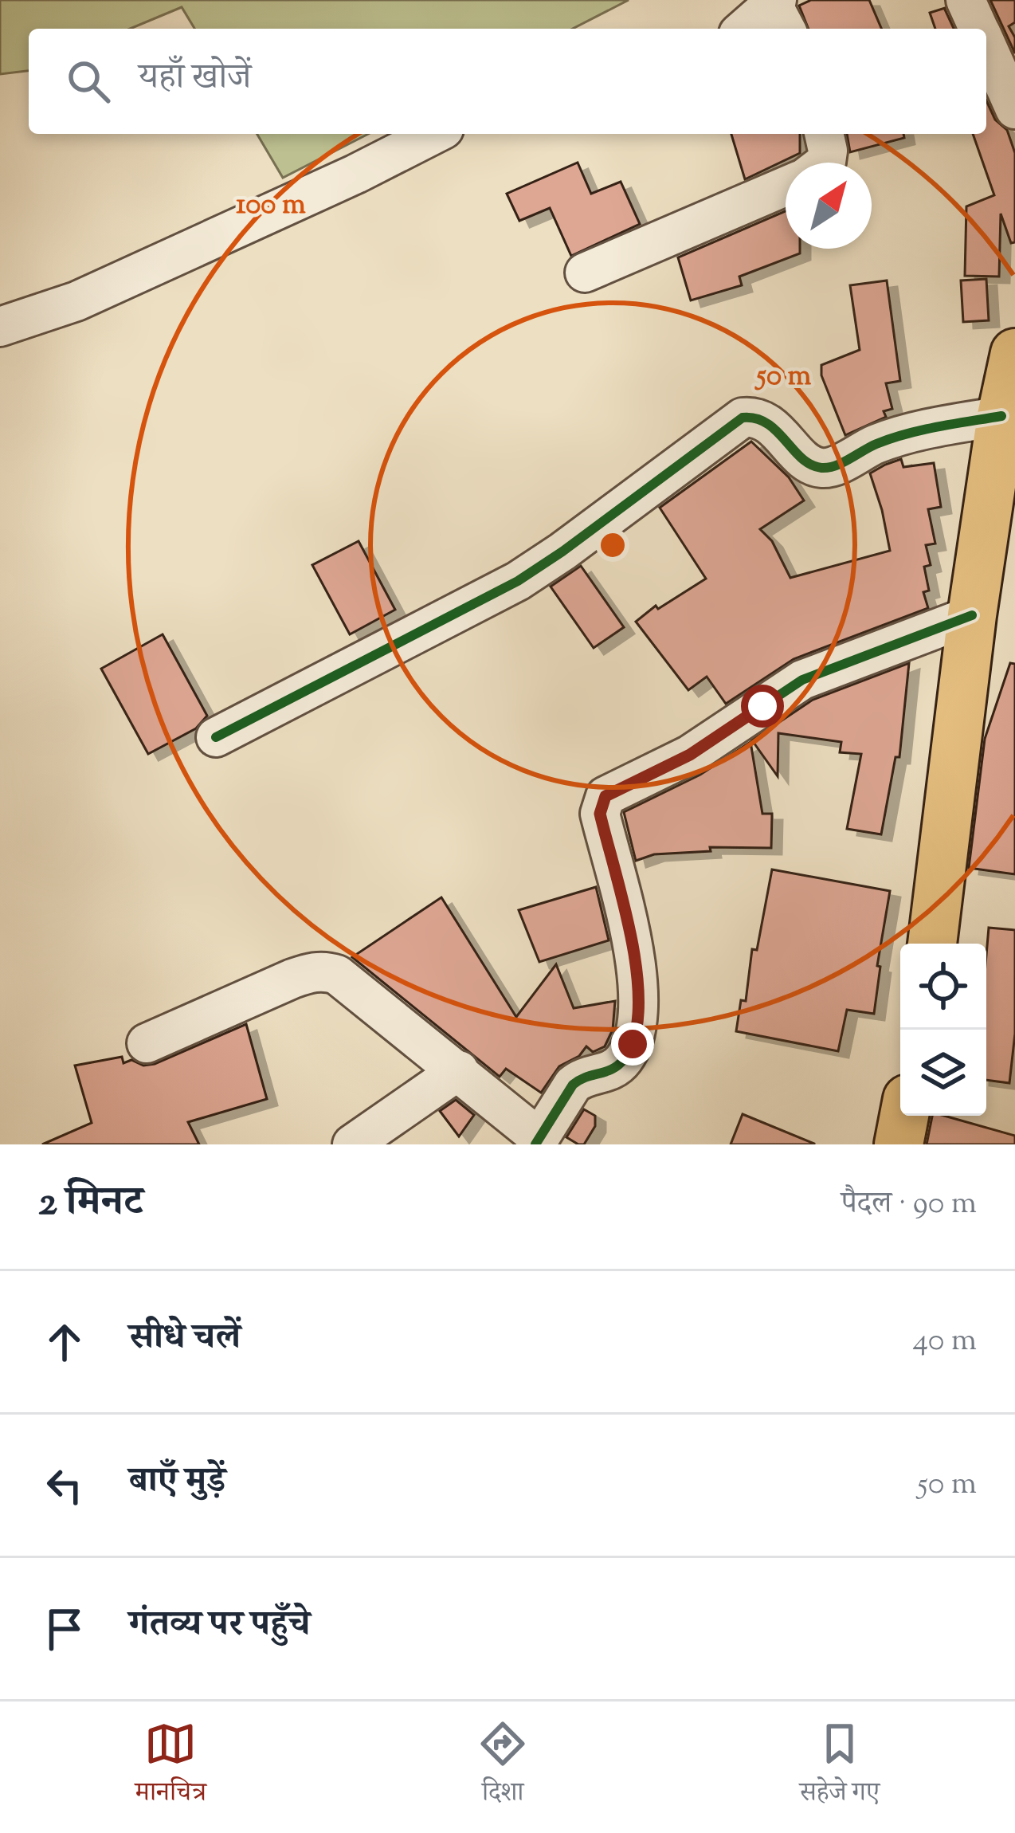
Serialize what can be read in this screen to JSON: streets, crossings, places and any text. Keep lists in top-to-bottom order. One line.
{"north":"top right","page":{"search":"यहाँ खोजें","heading":["2 मिनट","पैदल · 90 m"],"list":[["सीधे चलें","40 m"],["बाएँ मुड़ें","50 m"],"गंतव्य पर पहुँचे"],"nav":["मानचित्र","दिशा","सहेजे गए"]},"rings":["100 m","50 m"]}
